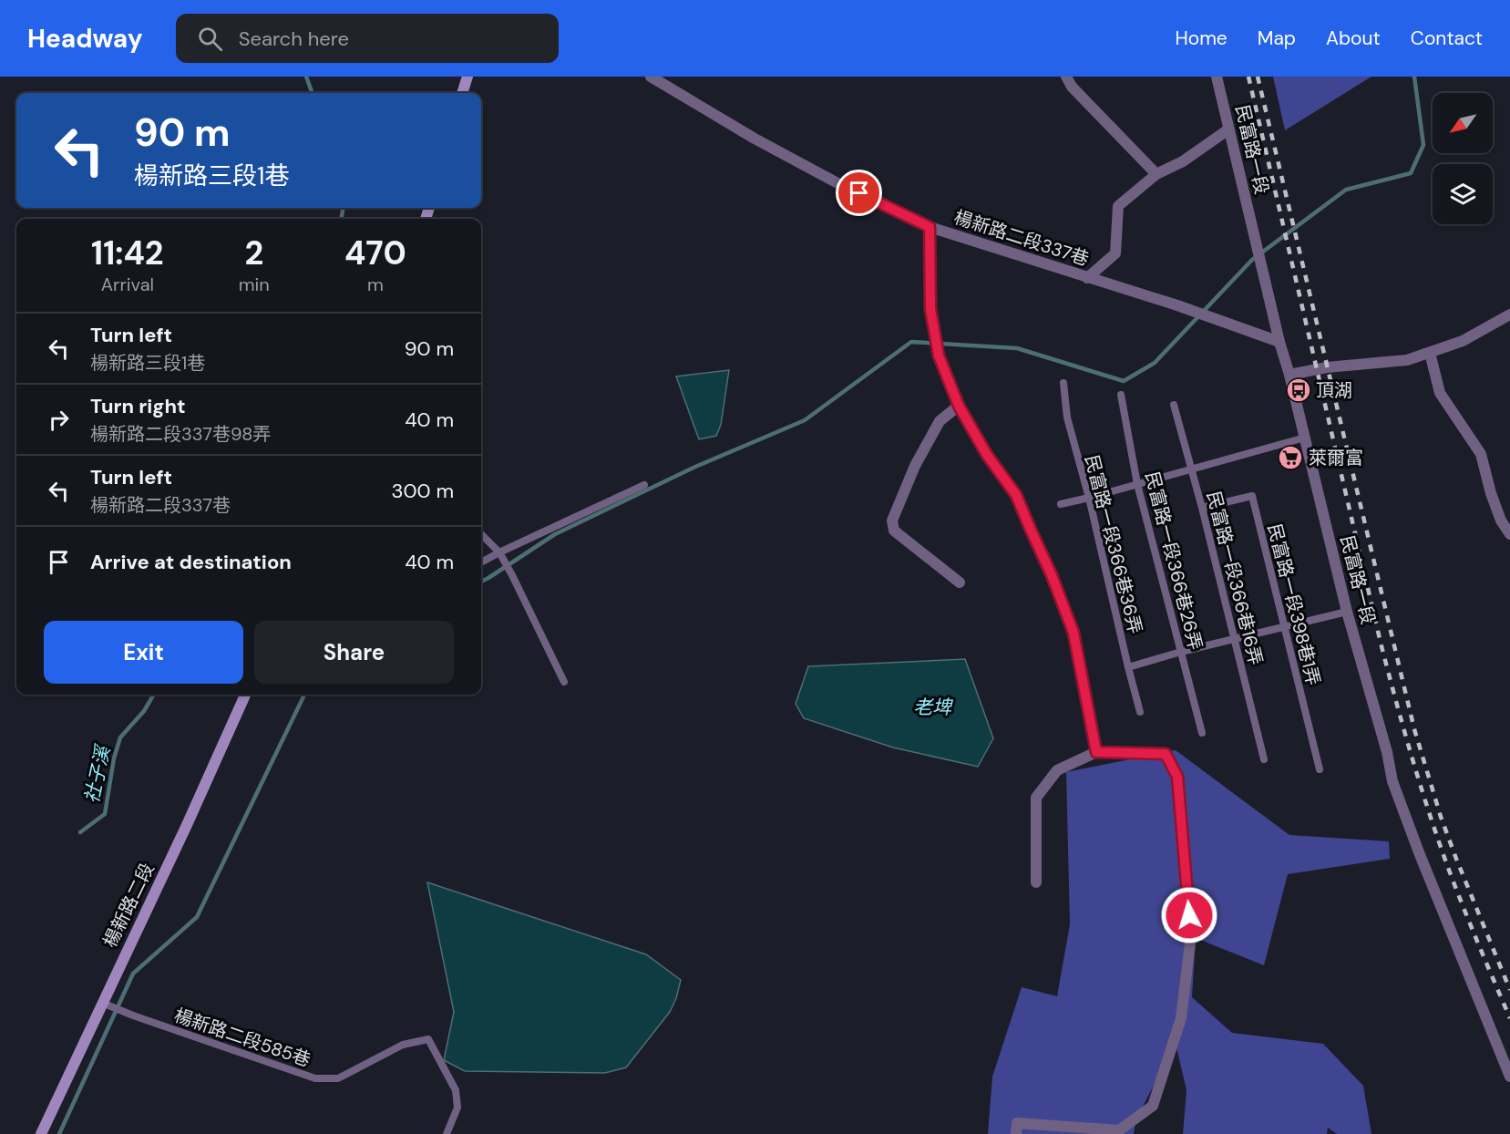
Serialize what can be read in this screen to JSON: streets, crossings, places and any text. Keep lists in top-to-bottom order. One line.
{"streets":{"main road":["楊新路二段"],"street":["民富路一段","楊新路二段337巷"],"lane":["民富路一段366巷36弄","民富路一段366巷26弄","民富路一段366巷16弄","民富路一段398巷1弄","楊新路二段585巷"]},"crossings":[["民富路一段","楊新路二段337巷"],["民富路一段366巷16弄","民富路一段398巷1弄"],["楊新路二段","楊新路二段585巷"]],"water":["老埤","社子溪"],"places":{"bus stop":["頂湖"],"supermarket":["萊爾富"]},"north":"bottom left","page":{"header":"Headway","search":"Search here","nav":["Home","Map","About","Contact"],"turn":["90 m","楊新路三段1巷"],"eta":["11:42","Arrival","2","min","470","m"],"list":[{"name":"Turn left","note":"楊新路三段1巷","value":"90 m"},{"name":"Turn right","note":"楊新路二段337巷98弄","value":"40 m"},{"name":"Turn left","note":"楊新路二段337巷","value":"300 m"},{"name":"Arrive at destination","value":"40 m"}],"buttons":["Exit","Share"]}}
